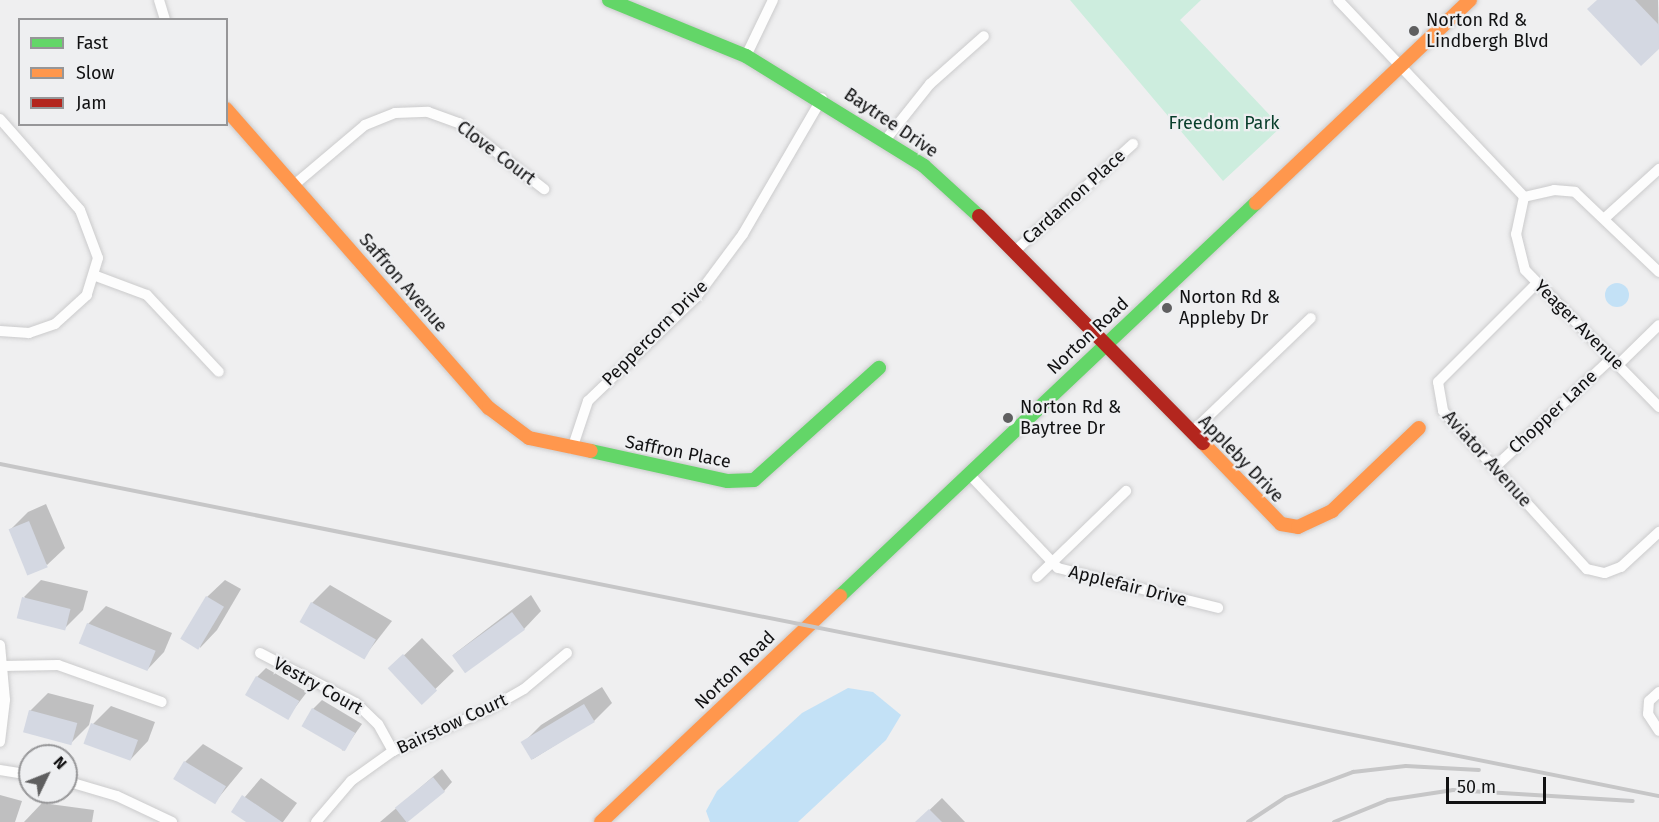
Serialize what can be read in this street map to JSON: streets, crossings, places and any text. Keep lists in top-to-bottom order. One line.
{"streets":{"street":["Baytree Drive","Clove Court","Cardamon Place","Saffron Avenue","Yeager Avenue","Peppercorn Drive","Norton Road","Chopper Lane","Saffron Place","Appleby Drive","Aviator Avenue","Applefair Drive","Vestry Court","Bairstow Court"]},"crossings":[["Baytree Drive","Cardamon Place"],["Baytree Drive","Peppercorn Drive"],["Baytree Drive","Norton Road"],["Baytree Drive","Appleby Drive"],["Clove Court","Saffron Avenue"],["Saffron Avenue","Peppercorn Drive"],["Saffron Avenue","Saffron Place"],["Yeager Avenue","Chopper Lane"],["Yeager Avenue","Aviator Avenue"],["Peppercorn Drive","Saffron Place"],["Norton Road","Appleby Drive"],["Norton Road","Applefair Drive"],["Chopper Lane","Aviator Avenue"],["Vestry Court","Bairstow Court"]],"parks":["Freedom Park"],"places":["Norton Rd & Lindbergh Blvd","Norton Rd & Appleby Dr","Norton Rd & Baytree Dr"],"legend":["Fast","Slow","Jam"],"scale_bar":"50 m","north":"top right"}
